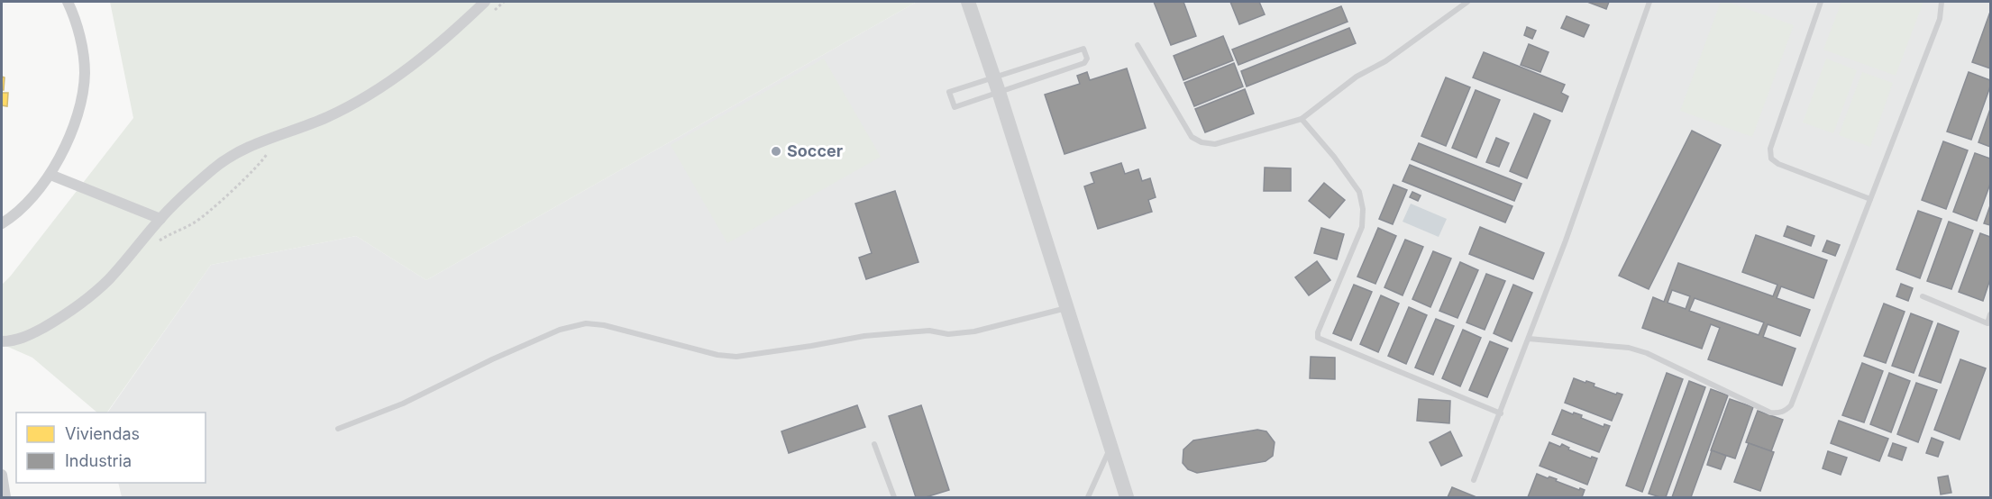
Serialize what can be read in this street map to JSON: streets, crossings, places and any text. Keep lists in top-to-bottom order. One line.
{"places":["Soccer"],"legend":["Viviendas","Industria"]}
